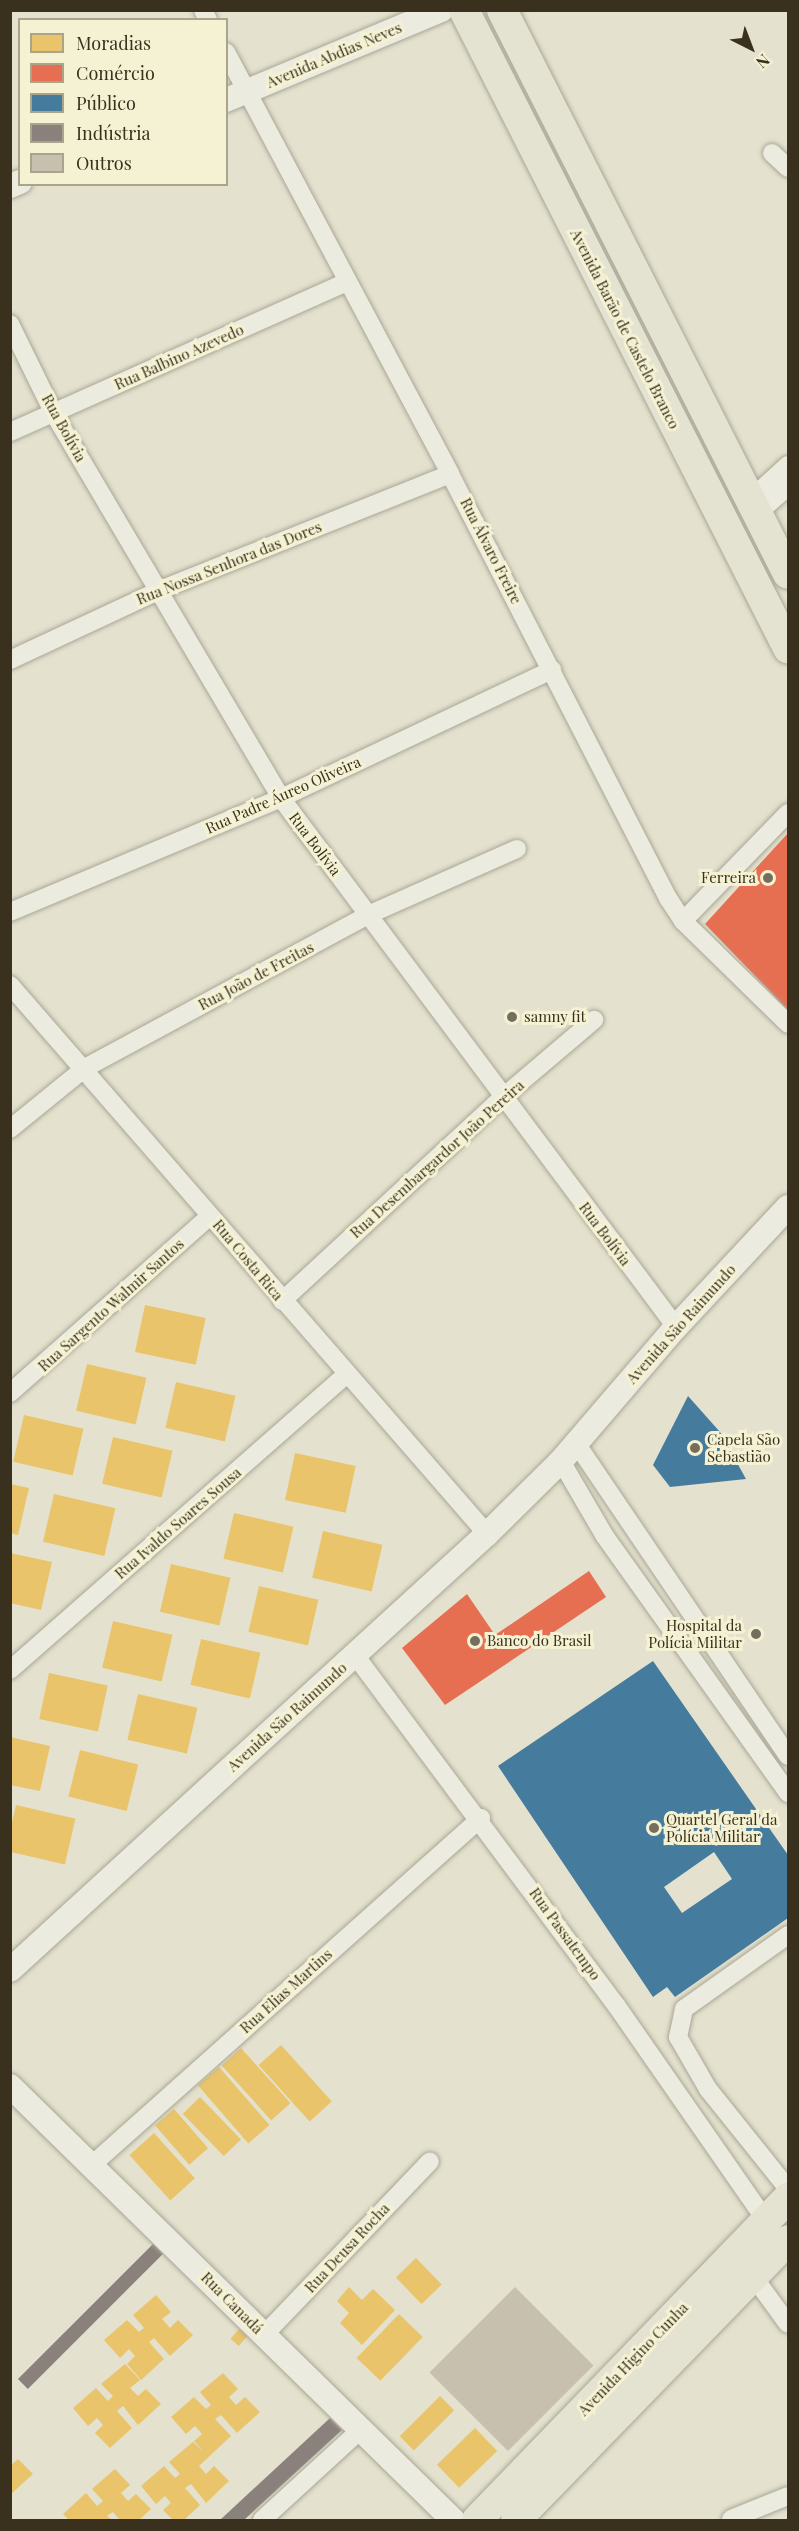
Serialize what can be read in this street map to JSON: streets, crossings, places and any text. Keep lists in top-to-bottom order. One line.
{"streets":{"main road":["Avenida Barão de Castelo Branco","Avenida Higino Cunha"],"street":["Avenida Abdias Neves","Rua Balbino Azevedo","Rua Bolívia","Rua Álvaro Freire","Rua Nossa Senhora das Dores","Rua Padre Áureo Oliveira","Rua João de Freitas","Rua Desembargardor João Pereira","Rua Costa Rica","Rua Sargento Walmir Santos","Avenida São Raimundo","Rua Ivaldo Soares Sousa","Rua Passatempo","Rua Elias Martins","Rua Deusa Rocha","Rua Canadá"]},"crossings":[["Avenida Abdias Neves","Rua Álvaro Freire"],["Rua Balbino Azevedo","Rua Bolívia"],["Rua Balbino Azevedo","Rua Álvaro Freire"],["Rua Bolívia","Rua Nossa Senhora das Dores"],["Rua Bolívia","Rua Padre Áureo Oliveira"],["Rua Bolívia","Rua João de Freitas"],["Rua Bolívia","Rua Desembargardor João Pereira"],["Rua Bolívia","Avenida São Raimundo"],["Rua Álvaro Freire","Rua Nossa Senhora das Dores"],["Rua Álvaro Freire","Rua Padre Áureo Oliveira"],["Rua João de Freitas","Rua Costa Rica"],["Rua Desembargardor João Pereira","Rua Costa Rica"],["Rua Costa Rica","Rua Sargento Walmir Santos"],["Rua Costa Rica","Avenida São Raimundo"],["Rua Costa Rica","Rua Ivaldo Soares Sousa"],["Avenida São Raimundo","Rua Passatempo"],["Rua Passatempo","Rua Elias Martins"],["Rua Passatempo","Avenida Higino Cunha"],["Rua Elias Martins","Rua Canadá"],["Rua Deusa Rocha","Rua Canadá"]],"places":["Ferreira","samny fit","Capela São Sebastião","Hospital da Polícia Militar","Banco do Brasil","Quartel Geral da Polícia Militar"],"legend":["Moradias","Comércio","Público","Indústria","Outros"],"north":"bottom right"}
